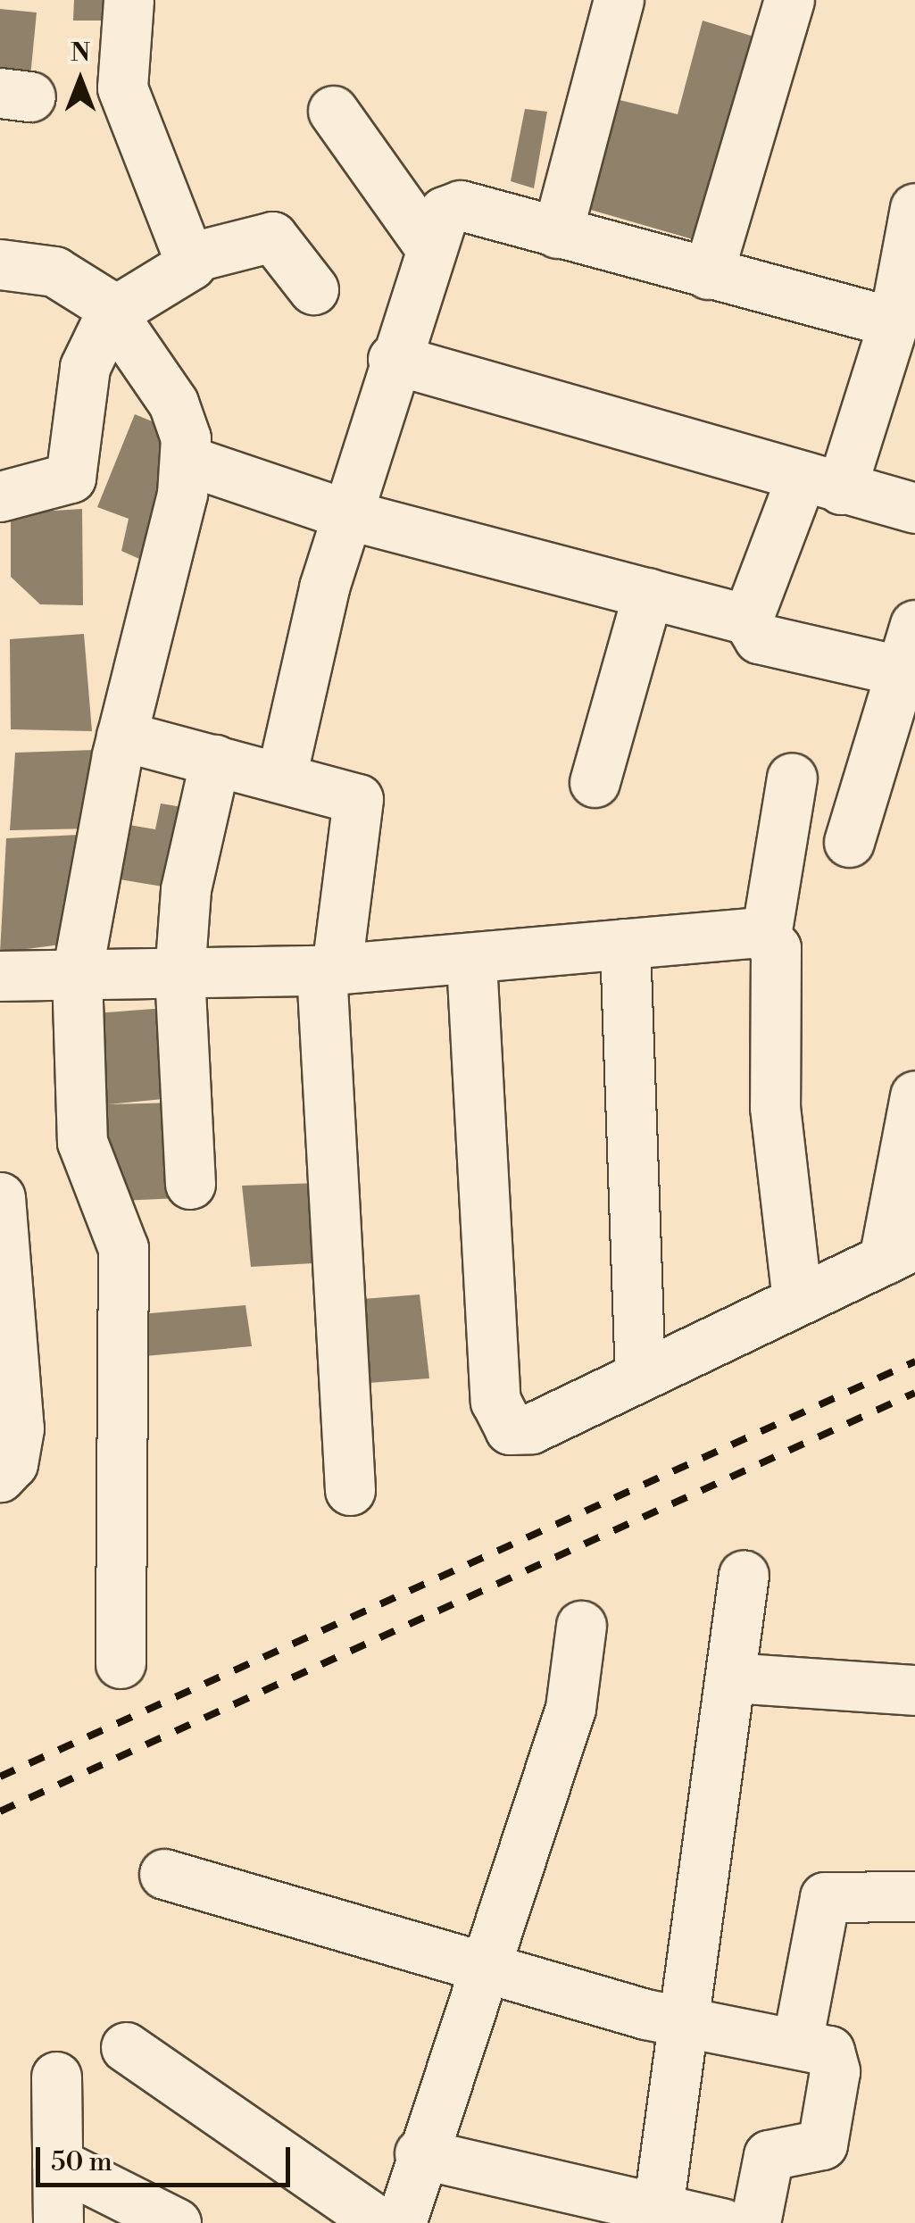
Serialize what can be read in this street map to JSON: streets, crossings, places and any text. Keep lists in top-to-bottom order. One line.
{"scale_bar":"50 m","north":"top"}
